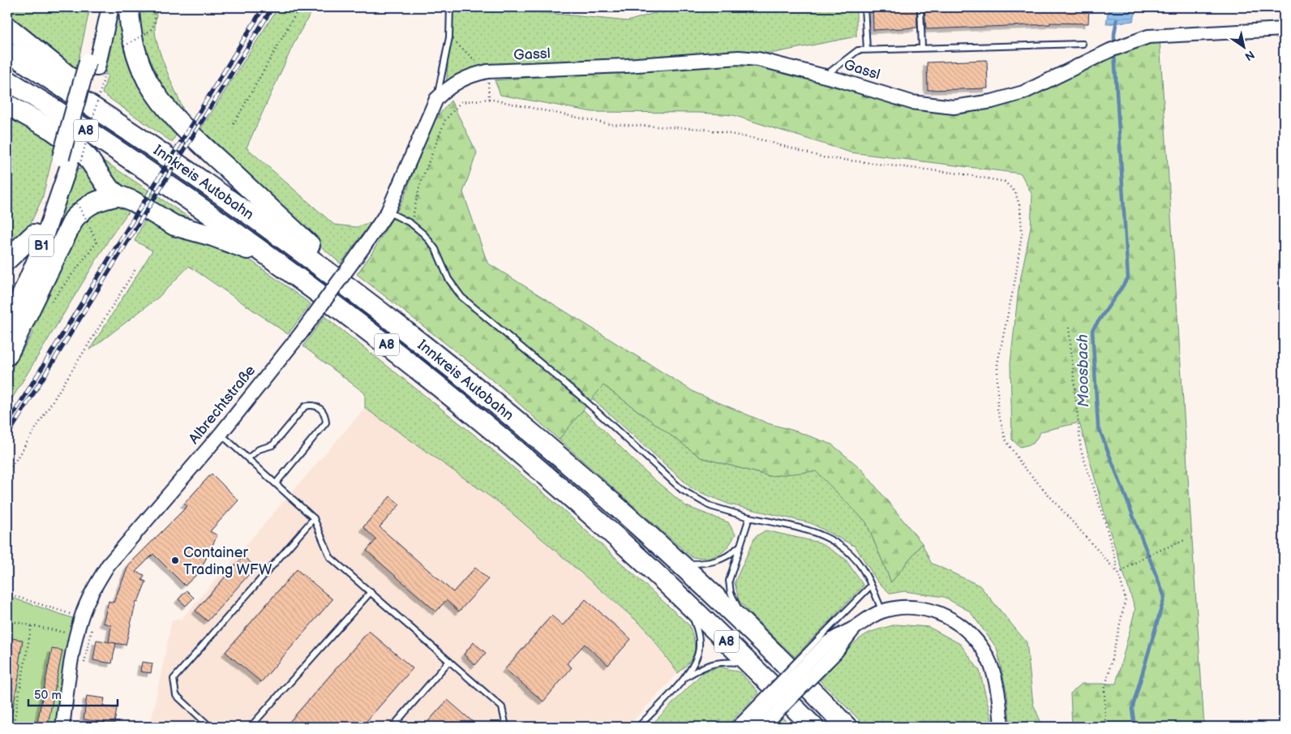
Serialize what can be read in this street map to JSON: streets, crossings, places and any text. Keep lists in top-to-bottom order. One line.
{"streets":{"highway":["A8","Innkreis Autobahn"],"main road":["B1"],"street":["Gassl","Albrechtstraße"]},"crossings":[["Gassl","Albrechtstraße"]],"water":["Moosbach"],"places":["Container Trading WFW"],"scale_bar":"50 m","north":"bottom right"}
